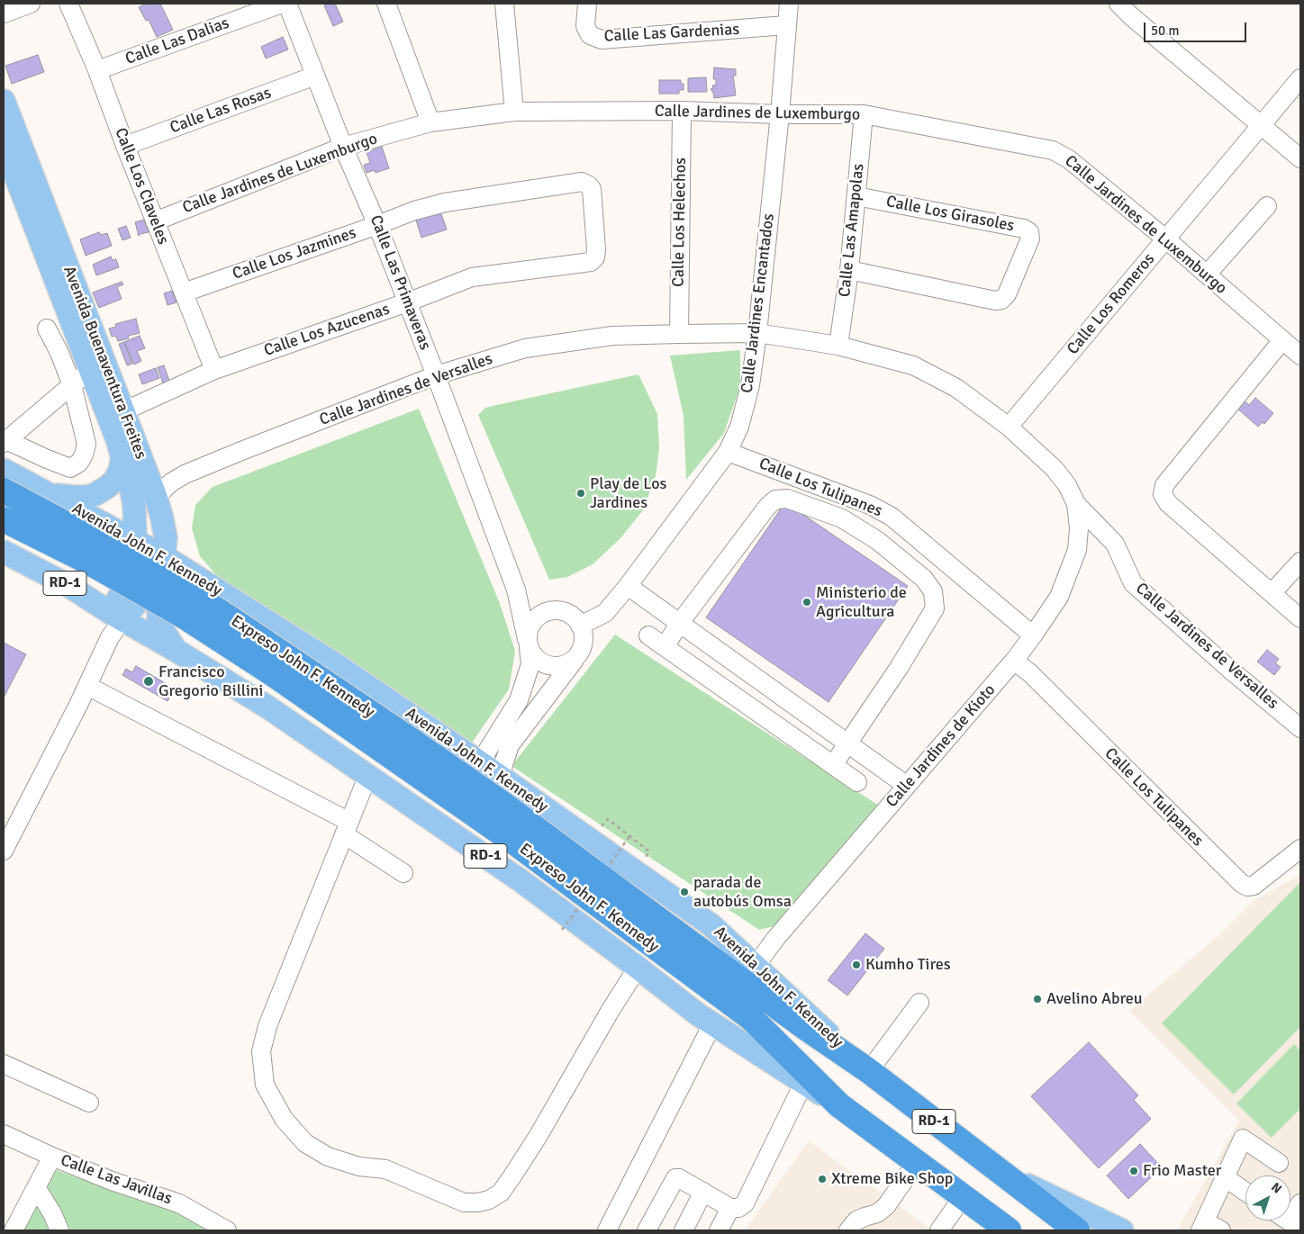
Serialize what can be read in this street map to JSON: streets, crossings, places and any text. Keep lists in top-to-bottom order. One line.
{"streets":{"highway":["RD-1","Expreso John F. Kennedy"],"main road":["Avenida Buenaventura Freites","Avenida John F. Kennedy"],"street":["Calle Las Gardenias","Calle Las Dalias","Calle Las Rosas","Calle Jardines de Luxemburgo","Calle Los Claveles","Calle Los Girasoles","Calle Los Helechos","Calle Las Amapolas","Calle Los Jazmines","Calle Las Primaveras","Calle Jardines Encantados","Calle Los Romeros","Calle Los Azucenas","Calle Jardines de Versalles","Calle Los Tulipanes","Calle Jardines de Kioto","Calle Las Javillas"]},"crossings":[["Calle Las Gardenias","Calle Jardines Encantados"],["Calle Las Dalias","Calle Los Claveles"],["Calle Las Rosas","Calle Los Claveles"],["Calle Las Rosas","Calle Las Primaveras"],["Calle Jardines de Luxemburgo","Calle Los Claveles"],["Calle Jardines de Luxemburgo","Calle Los Helechos"],["Calle Jardines de Luxemburgo","Calle Las Amapolas"],["Calle Jardines de Luxemburgo","Calle Las Primaveras"],["Calle Jardines de Luxemburgo","Calle Jardines Encantados"],["Calle Jardines de Luxemburgo","Calle Los Romeros"],["Calle Los Claveles","Calle Los Jazmines"],["Calle Los Claveles","Calle Los Azucenas"],["Calle Los Girasoles","Calle Las Amapolas"],["Calle Los Helechos","Calle Jardines de Versalles"],["Calle Las Amapolas","Calle Jardines de Versalles"],["Calle Los Jazmines","Calle Las Primaveras"],["Calle Los Jazmines","Calle Los Azucenas"],["Calle Las Primaveras","Calle Jardines Encantados"],["Calle Las Primaveras","Calle Los Azucenas"],["Calle Las Primaveras","Calle Jardines de Versalles"],["Calle Las Primaveras","Avenida John F. Kennedy"],["Calle Jardines Encantados","Calle Jardines de Versalles"],["Calle Jardines Encantados","Calle Los Tulipanes"],["Calle Los Romeros","Calle Jardines de Versalles"],["Calle Los Azucenas","Avenida Buenaventura Freites"],["Avenida Buenaventura Freites","Calle Jardines de Versalles"],["Avenida Buenaventura Freites","Avenida John F. Kennedy"],["Avenida Buenaventura Freites","RD-1"],["Calle Jardines de Versalles","Calle Jardines de Kioto"],["Calle Los Tulipanes","Calle Jardines de Kioto"],["Avenida John F. Kennedy","Expreso John F. Kennedy"],["Avenida John F. Kennedy","Calle Jardines de Kioto"],["RD-1","Expreso John F. Kennedy"]],"places":["Play de Los Jardines","Ministerio de Agricultura","Francisco Gregorio Billini","parada de autobús Omsa","Kumho Tires","Avelino Abreu","Frio Master","Xtreme Bike Shop"],"scale_bar":"50 m","north":"top right"}
